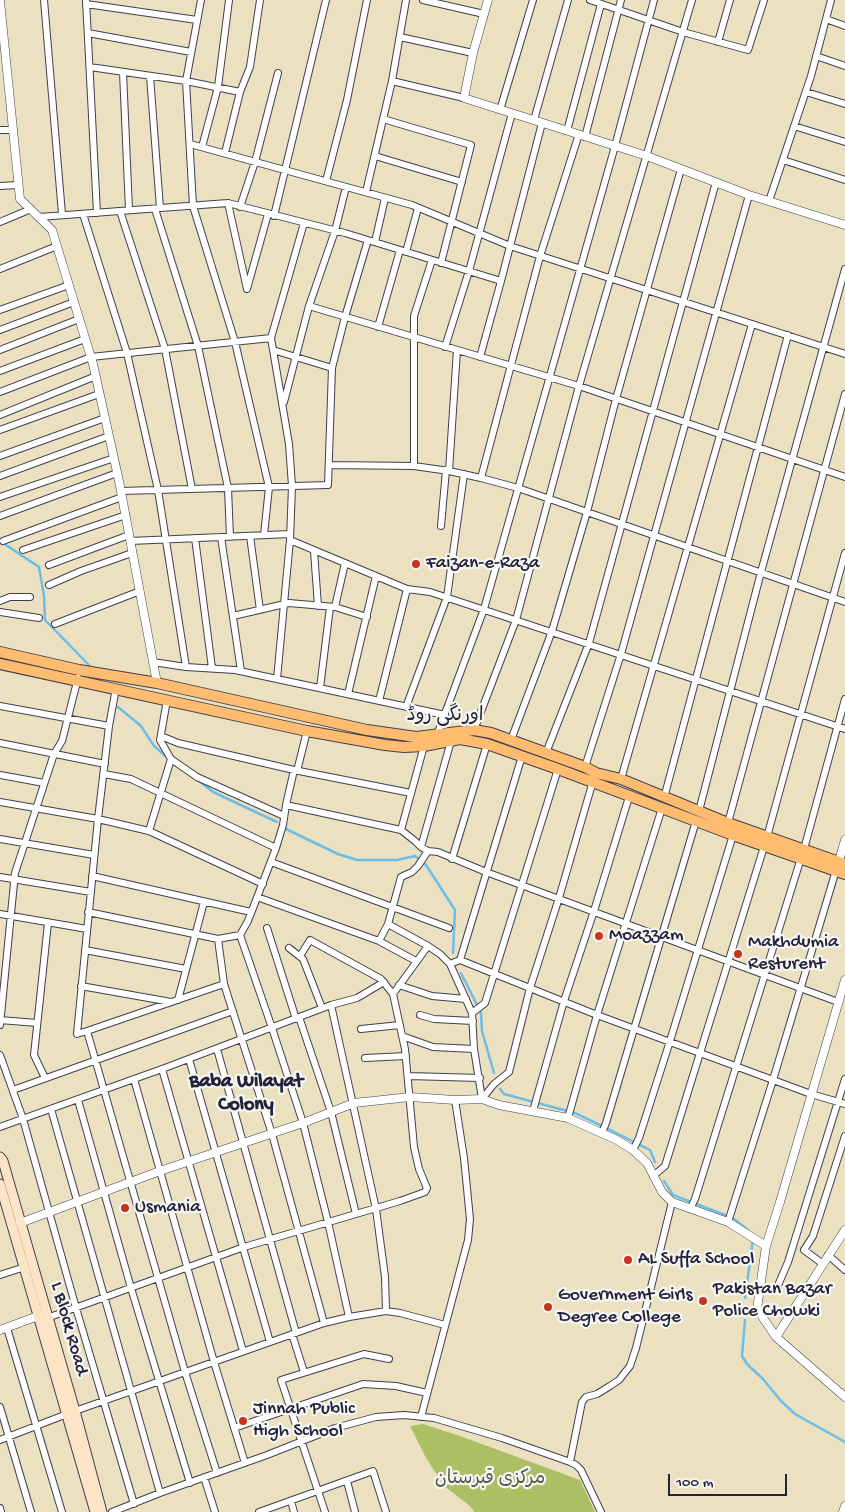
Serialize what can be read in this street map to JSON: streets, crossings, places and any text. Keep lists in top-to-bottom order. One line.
{"streets":{"main road":["اورنگی روڈ","L Block Road"]},"districts":["Baba Wilayat Colony"],"parks":["مرکزی قبرستان"],"places":["Faizan-e-Raza","Moazzam","Makhdumia Resturent","Usmania","AL Suffa School","Pakistan Bazar Police Chowki","Government Girls Degree College","Jinnah Public High School"],"scale_bar":"100 m"}
